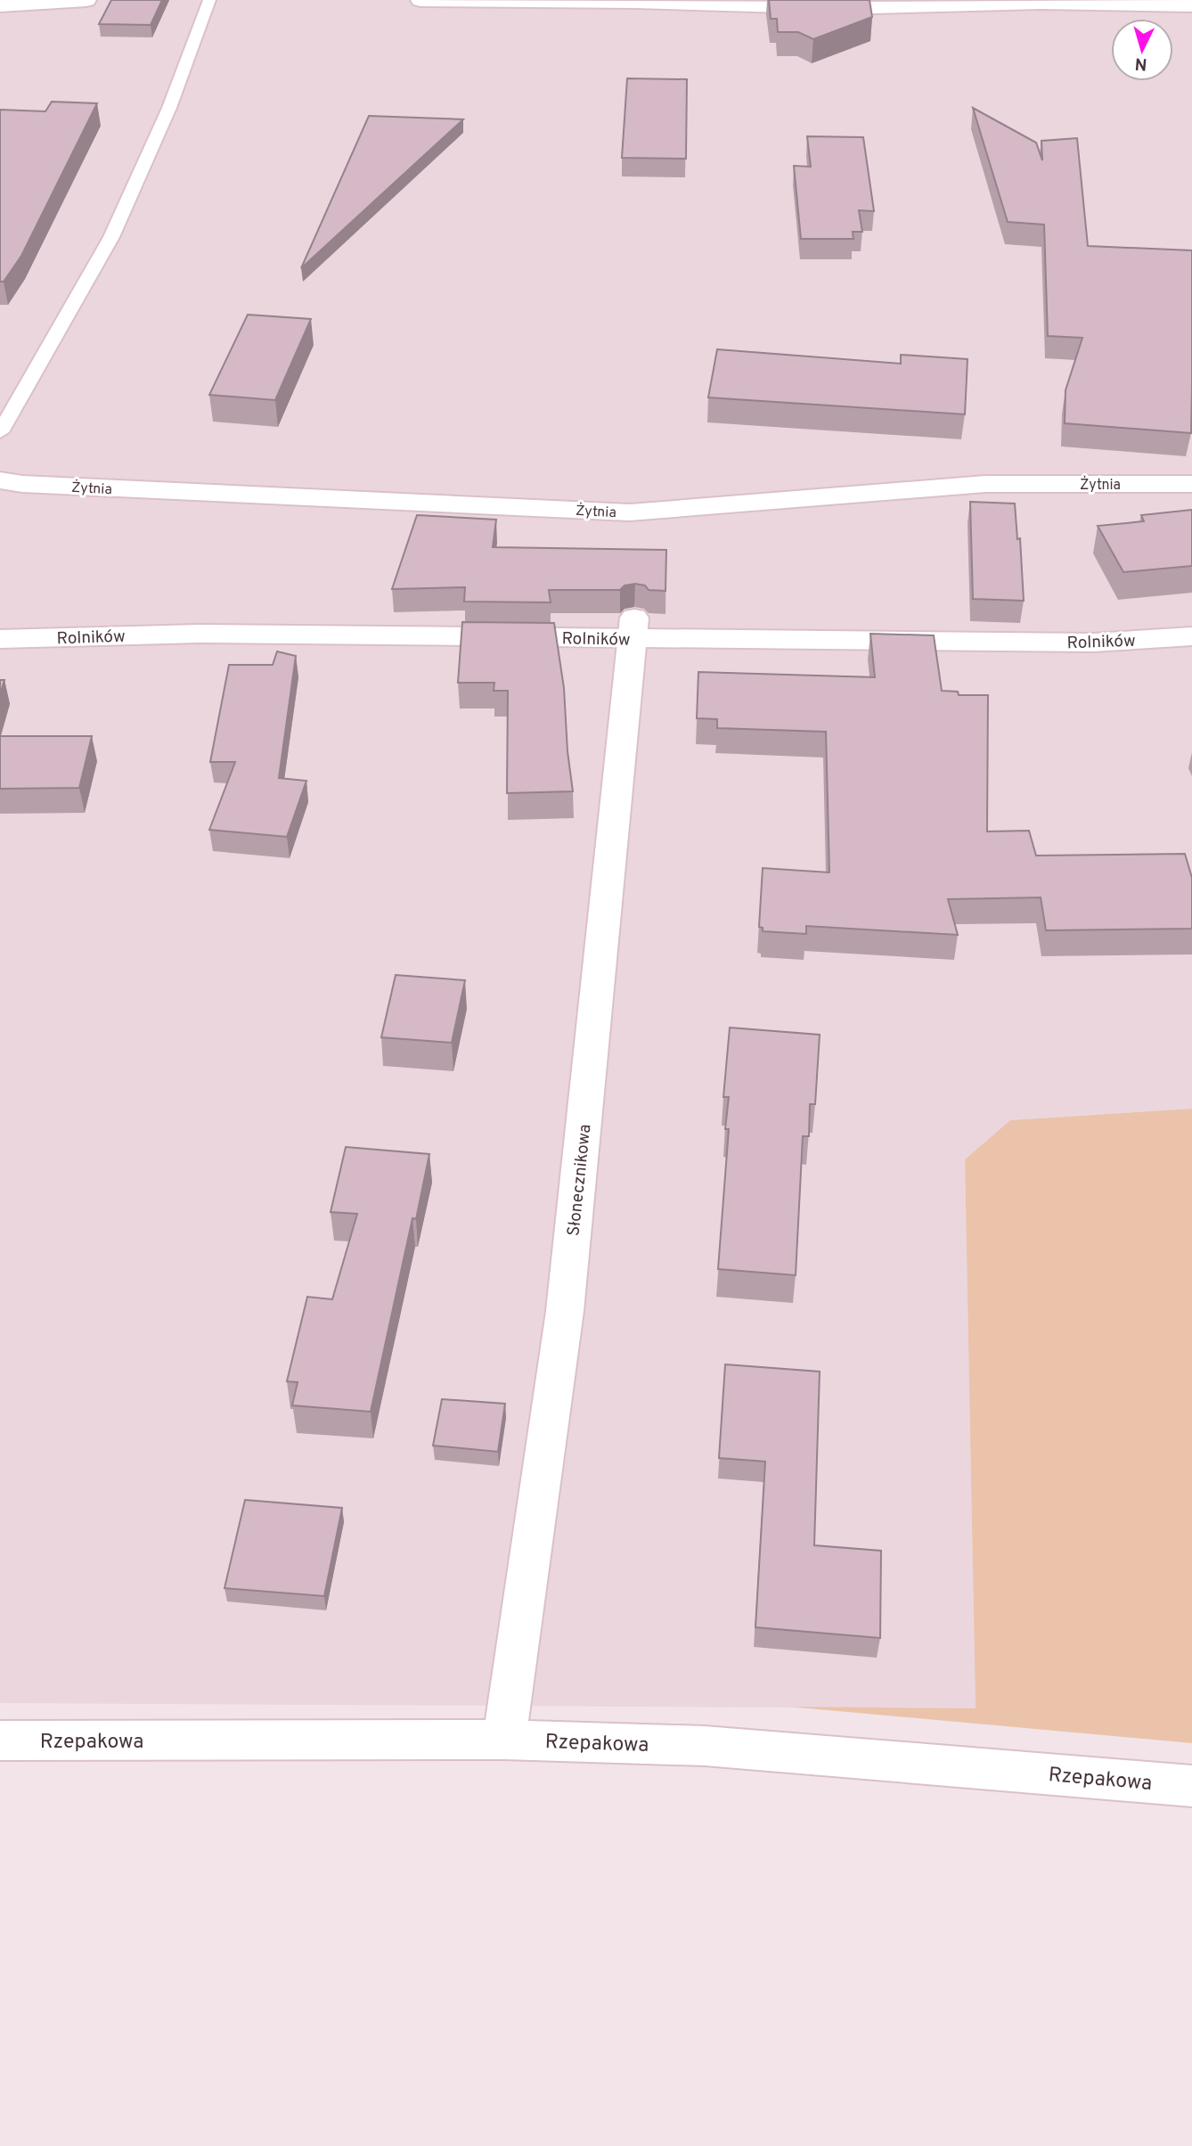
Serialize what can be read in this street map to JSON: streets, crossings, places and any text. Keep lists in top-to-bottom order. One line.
{"streets":{"street":["Żytnia","Rolników","Słonecznikowa","Rzepakowa"]},"crossings":[["Rolników","Słonecznikowa"],["Słonecznikowa","Rzepakowa"]],"north":"bottom"}
